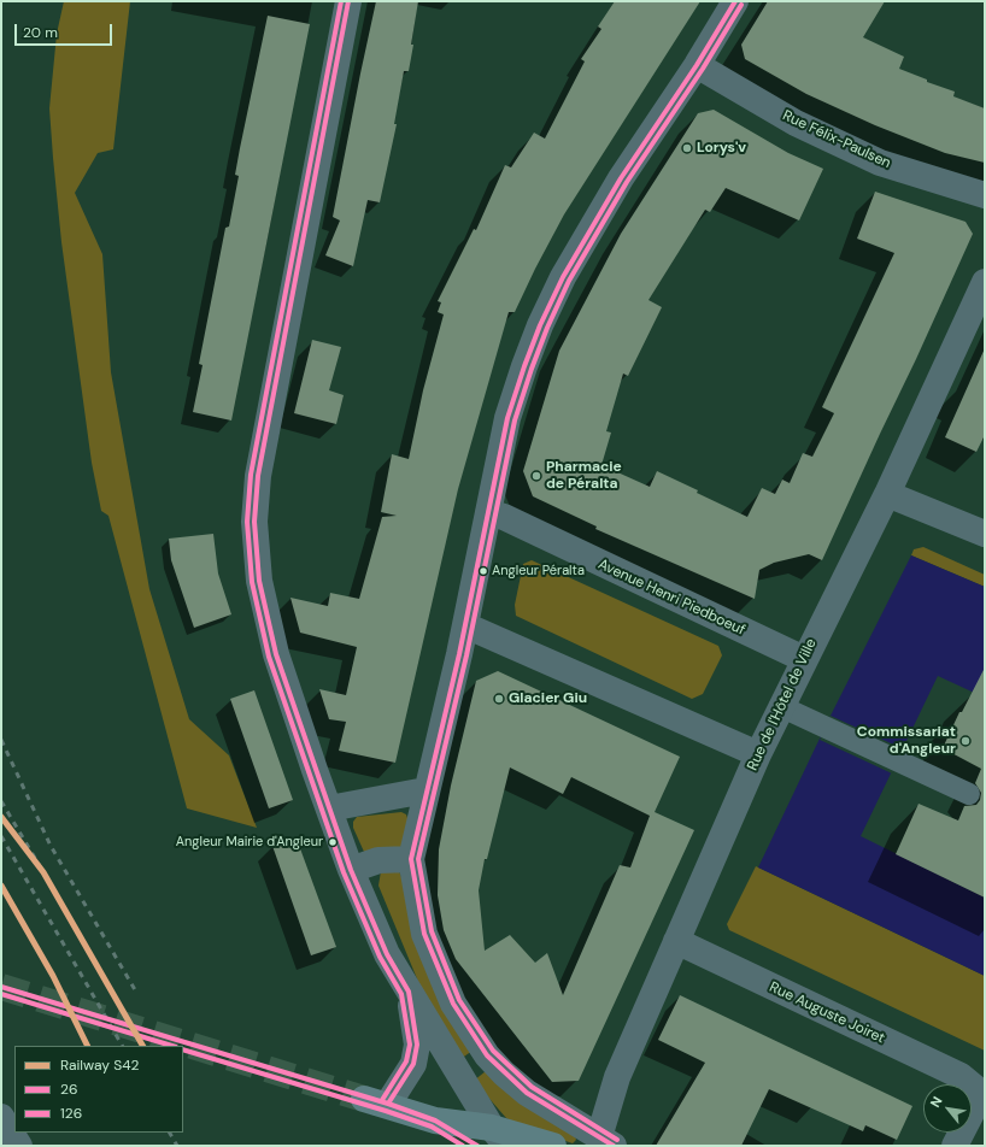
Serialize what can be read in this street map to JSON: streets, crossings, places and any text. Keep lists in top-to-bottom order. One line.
{"streets":{"street":["Rue Félix-Paulsen","Avenue Henri Piedboeuf","Rue de l'Hôtel de Ville","Rue Auguste Joiret"]},"crossings":[["Avenue Henri Piedboeuf","Rue de l'Hôtel de Ville"],["Rue de l'Hôtel de Ville","Rue Auguste Joiret"]],"places":["Lorys'v","Pharmacie de Péralta","Angleur Péralta","Glacier Giu","Commissariat d'Angleur","Angleur Mairie d'Angleur"],"lines":["transit line 26","transit line 126","rail line S42"],"legend":["Railway S42","26","126"],"scale_bar":"20 m","north":"top left"}
